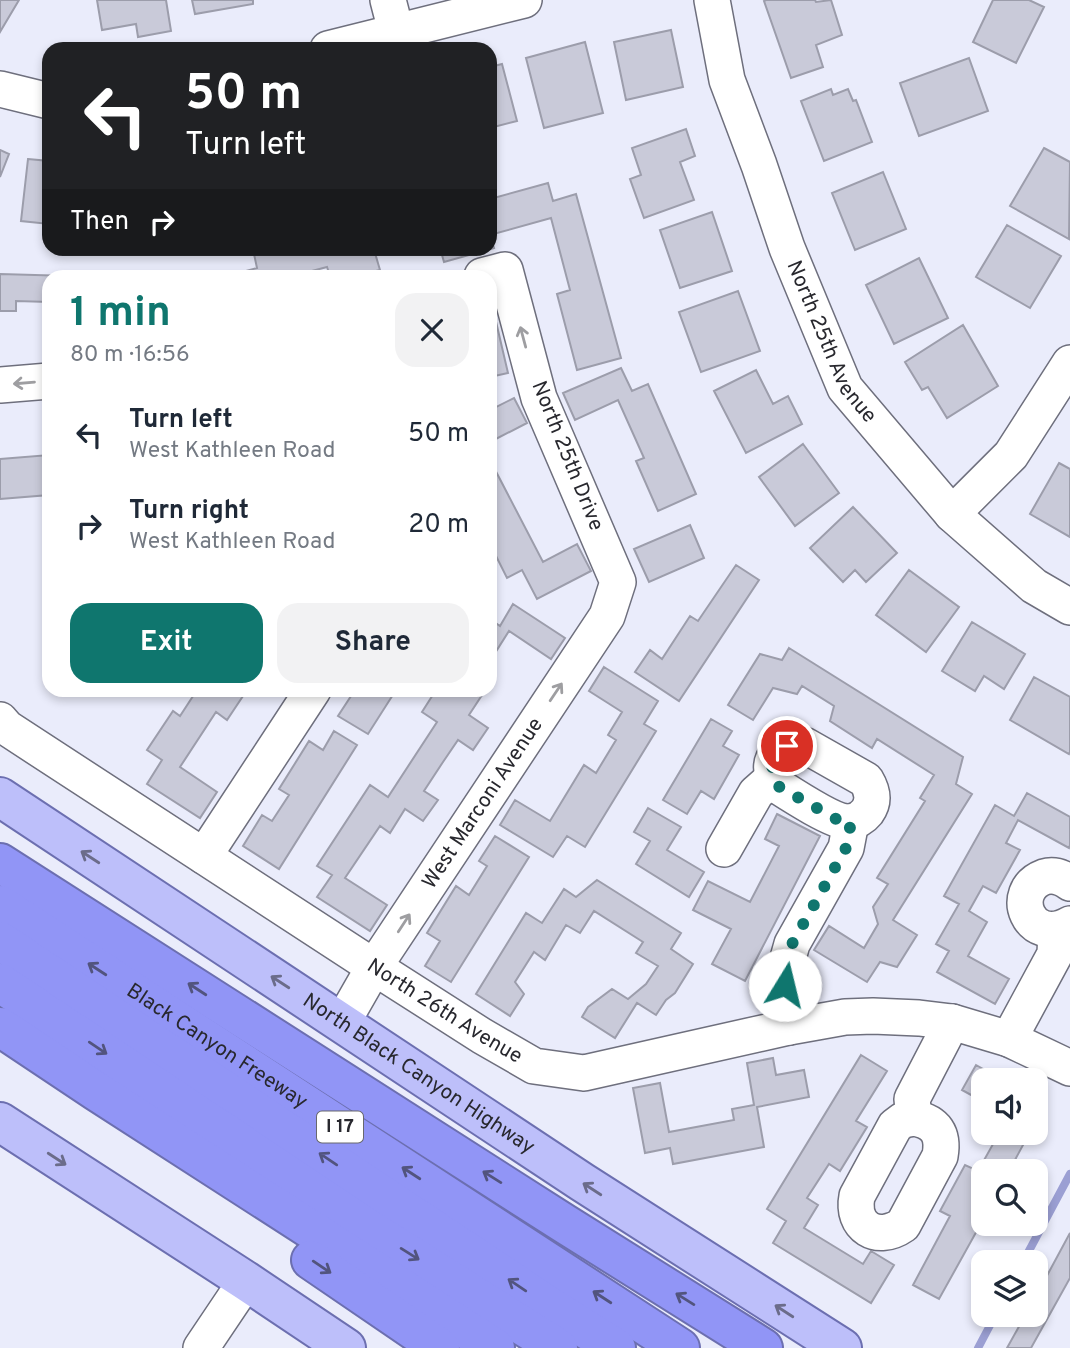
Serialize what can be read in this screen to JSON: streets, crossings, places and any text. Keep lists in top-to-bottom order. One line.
{"streets":{"highway":["Black Canyon Freeway","I 17"],"main road":["North Black Canyon Highway"],"street":["North 25th Avenue","North 25th Drive","West Marconi Avenue","North 26th Avenue"]},"crossings":[["North 25th Drive","West Marconi Avenue"],["West Marconi Avenue","North 26th Avenue"],["West Marconi Avenue","North Black Canyon Highway"]],"one_way":["North 25th Drive"],"page":{"turn":["50 m","Turn left"],"then":"Then","heading":["1 min","80 m · 16:56"],"list":[{"name":"Turn left","note":"West Kathleen Road","value":"50 m"},{"name":"Turn right","note":"West Kathleen Road","value":"20 m"}],"buttons":["Exit","Share"]}}
